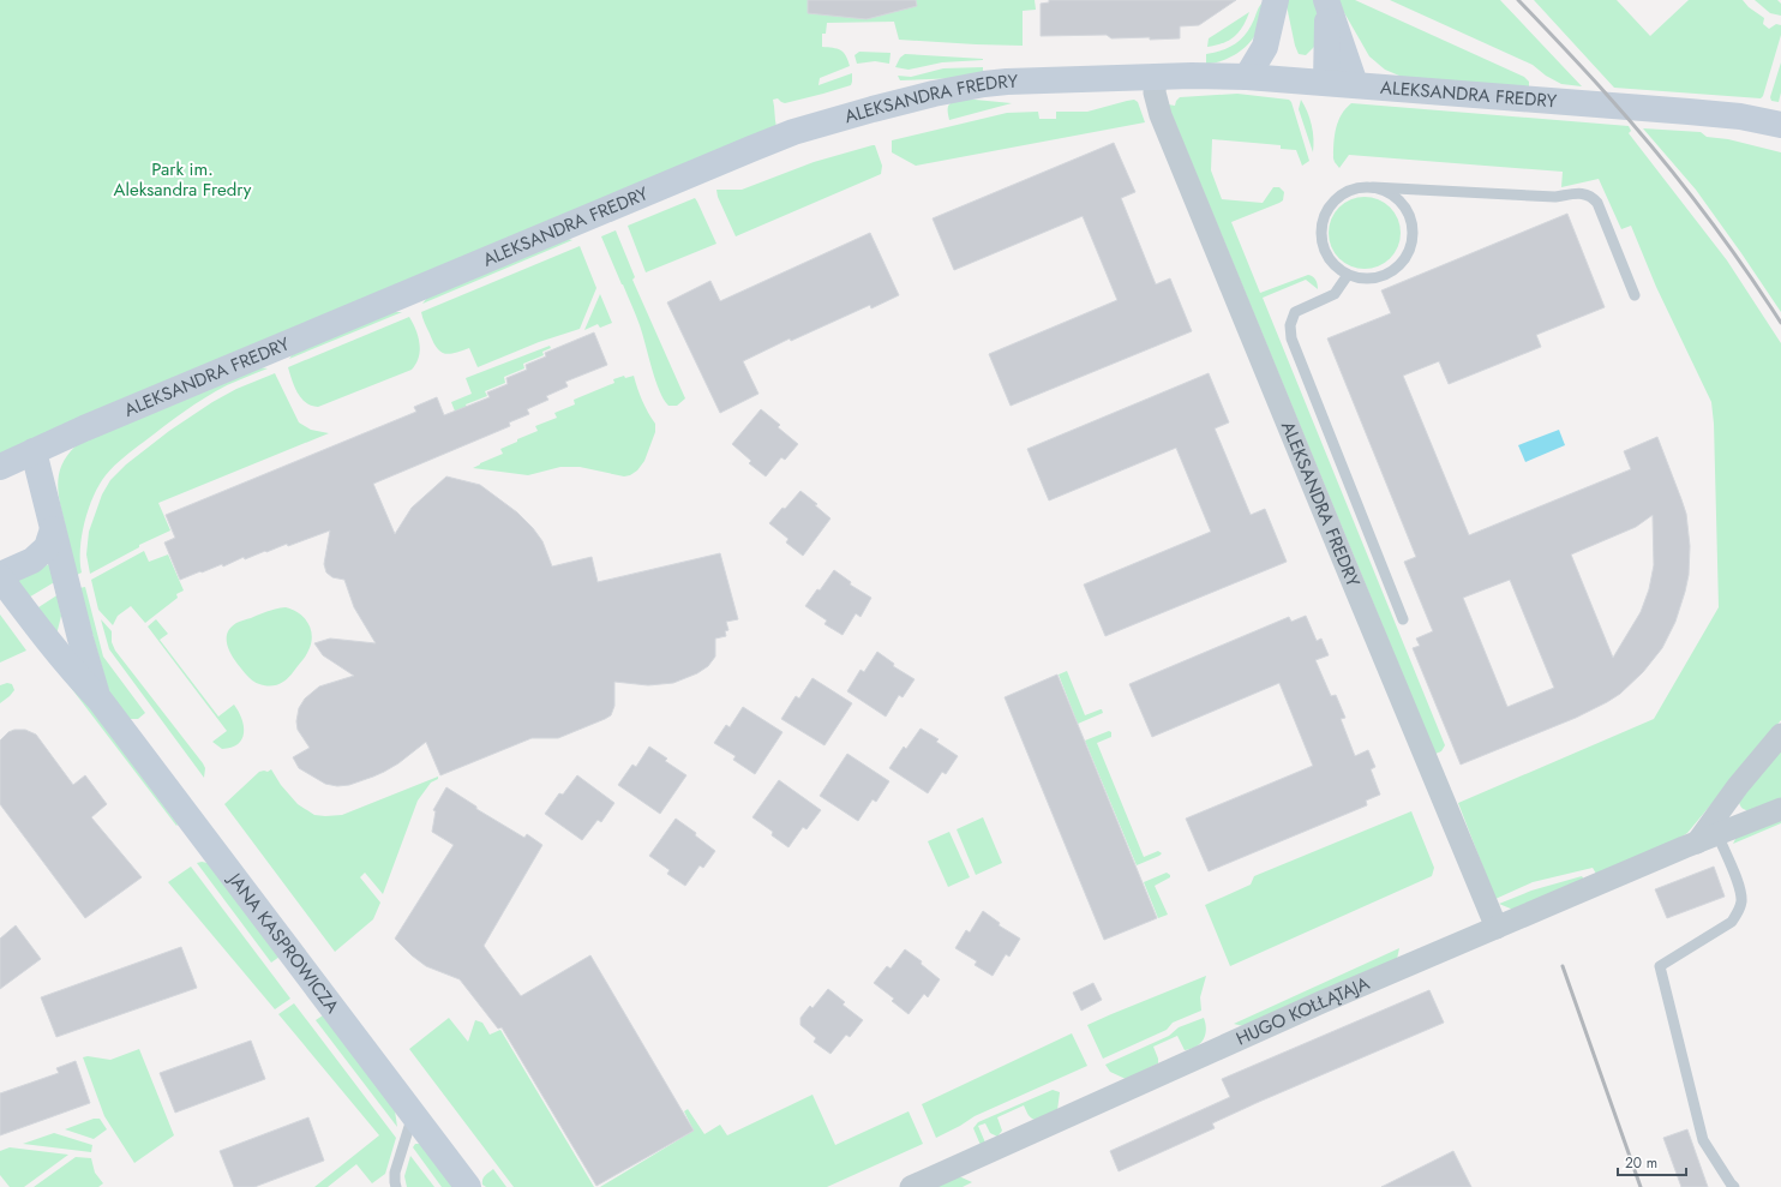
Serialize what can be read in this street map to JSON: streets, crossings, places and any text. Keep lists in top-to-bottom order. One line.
{"streets":{"street":["ALEKSANDRA FREDRY","JANA KASPROWICZA","HUGO KOŁŁĄTAJA"]},"crossings":[["ALEKSANDRA FREDRY","JANA KASPROWICZA"],["ALEKSANDRA FREDRY","HUGO KOŁŁĄTAJA"]],"parks":["Park im. Aleksandra Fredry"],"scale_bar":"20 m"}
